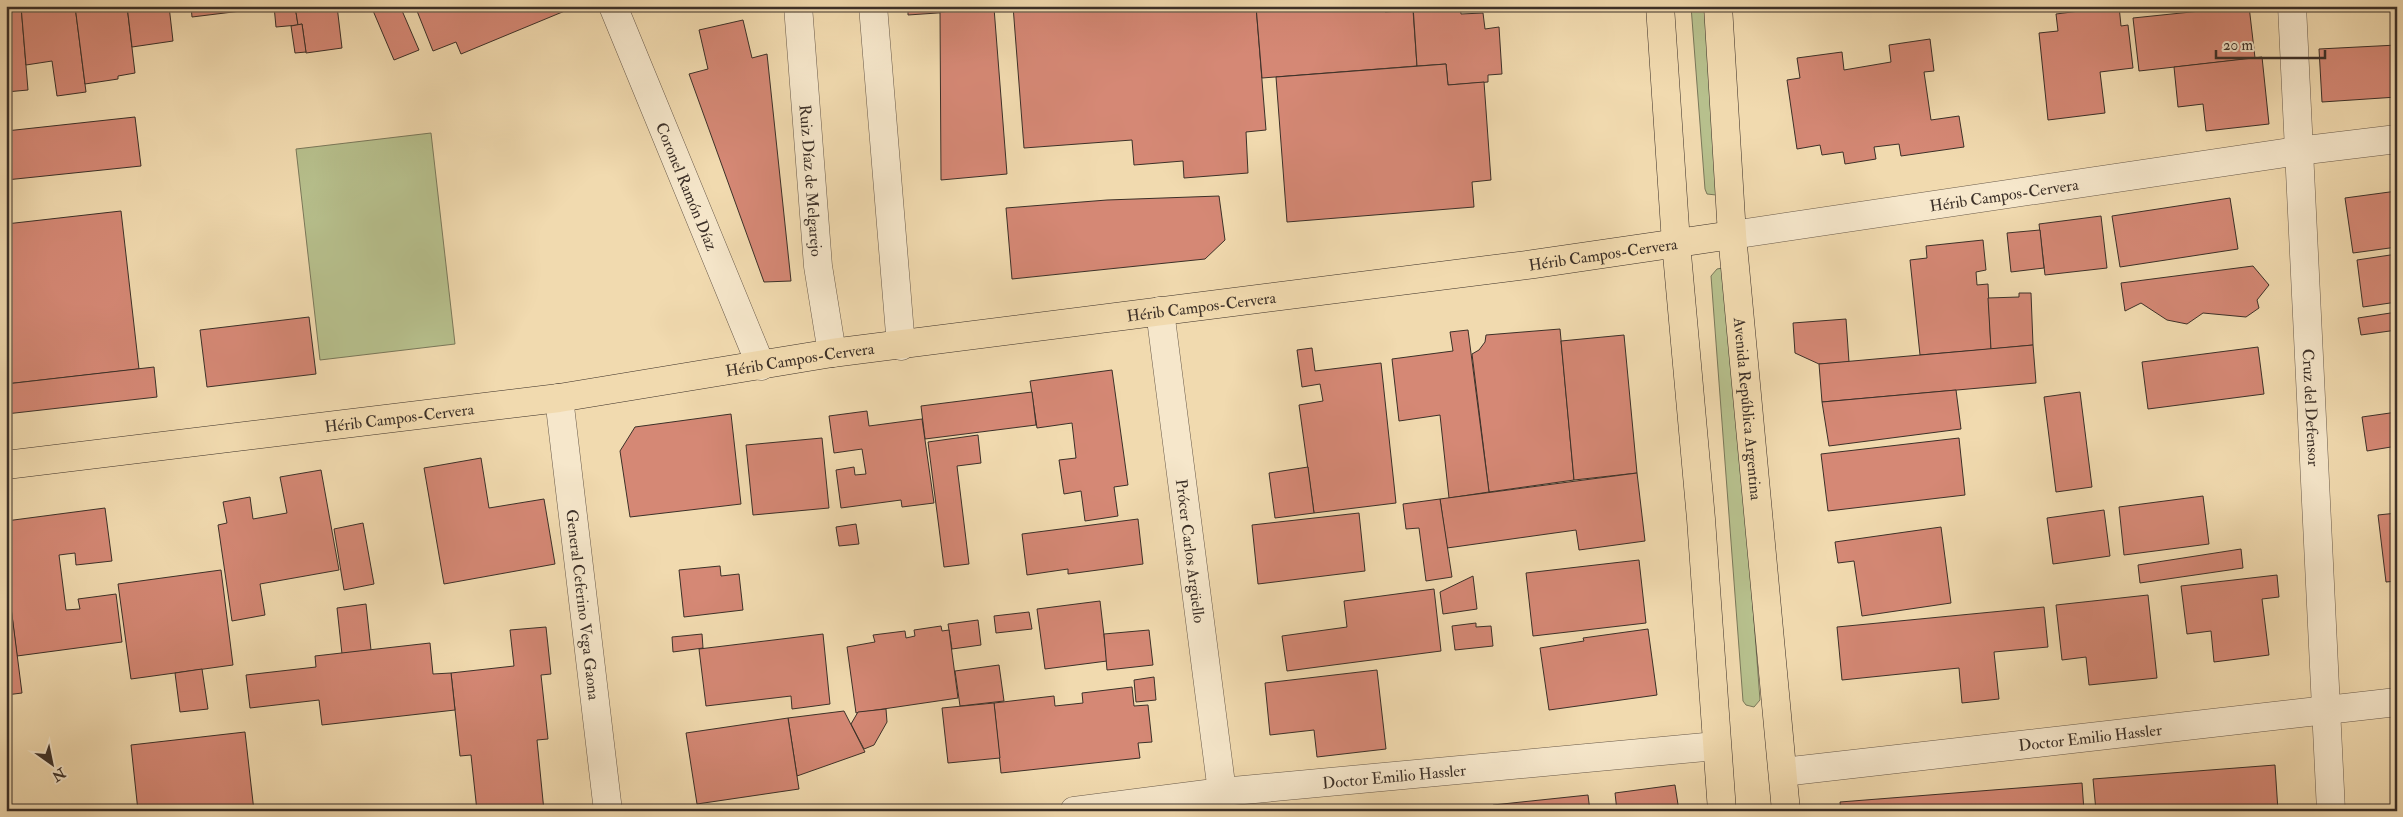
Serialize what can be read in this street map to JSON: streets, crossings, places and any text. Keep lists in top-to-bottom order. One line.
{"streets":{"main road":["Hérib Campos-Cervera","Avenida República Argentina"],"street":["Ruiz Díaz de Melgarejo","Coronel Ramón Díaz","Cruz del Defensor","Prócer Carlos Argüello","General Ceferino Vega Gaona","Doctor Emilio Hassler"]},"crossings":[["Ruiz Díaz de Melgarejo","Hérib Campos-Cervera"],["Coronel Ramón Díaz","Hérib Campos-Cervera"],["Hérib Campos-Cervera","Avenida República Argentina"],["Hérib Campos-Cervera","Cruz del Defensor"],["Hérib Campos-Cervera","Prócer Carlos Argüello"],["Hérib Campos-Cervera","General Ceferino Vega Gaona"],["Avenida República Argentina","Doctor Emilio Hassler"],["Cruz del Defensor","Doctor Emilio Hassler"],["Prócer Carlos Argüello","Doctor Emilio Hassler"]],"scale_bar":"20 m","north":"bottom right"}
